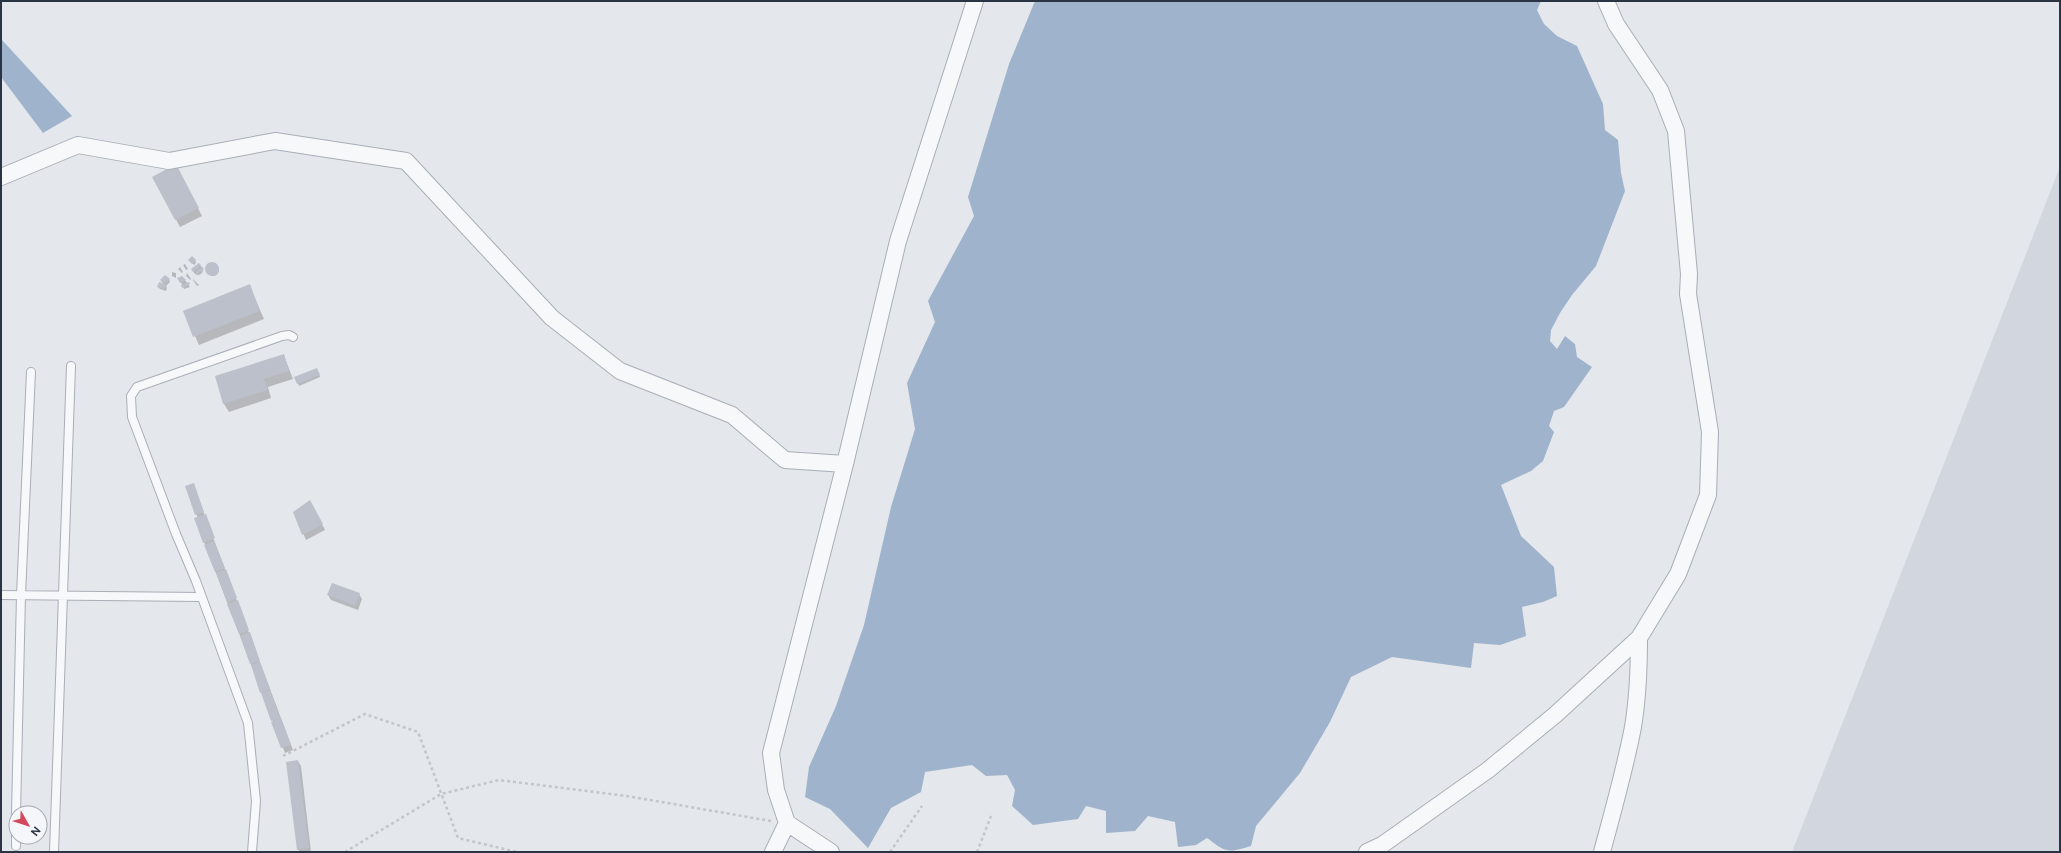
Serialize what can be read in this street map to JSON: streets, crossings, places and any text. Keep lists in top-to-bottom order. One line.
{"north":"bottom right"}
